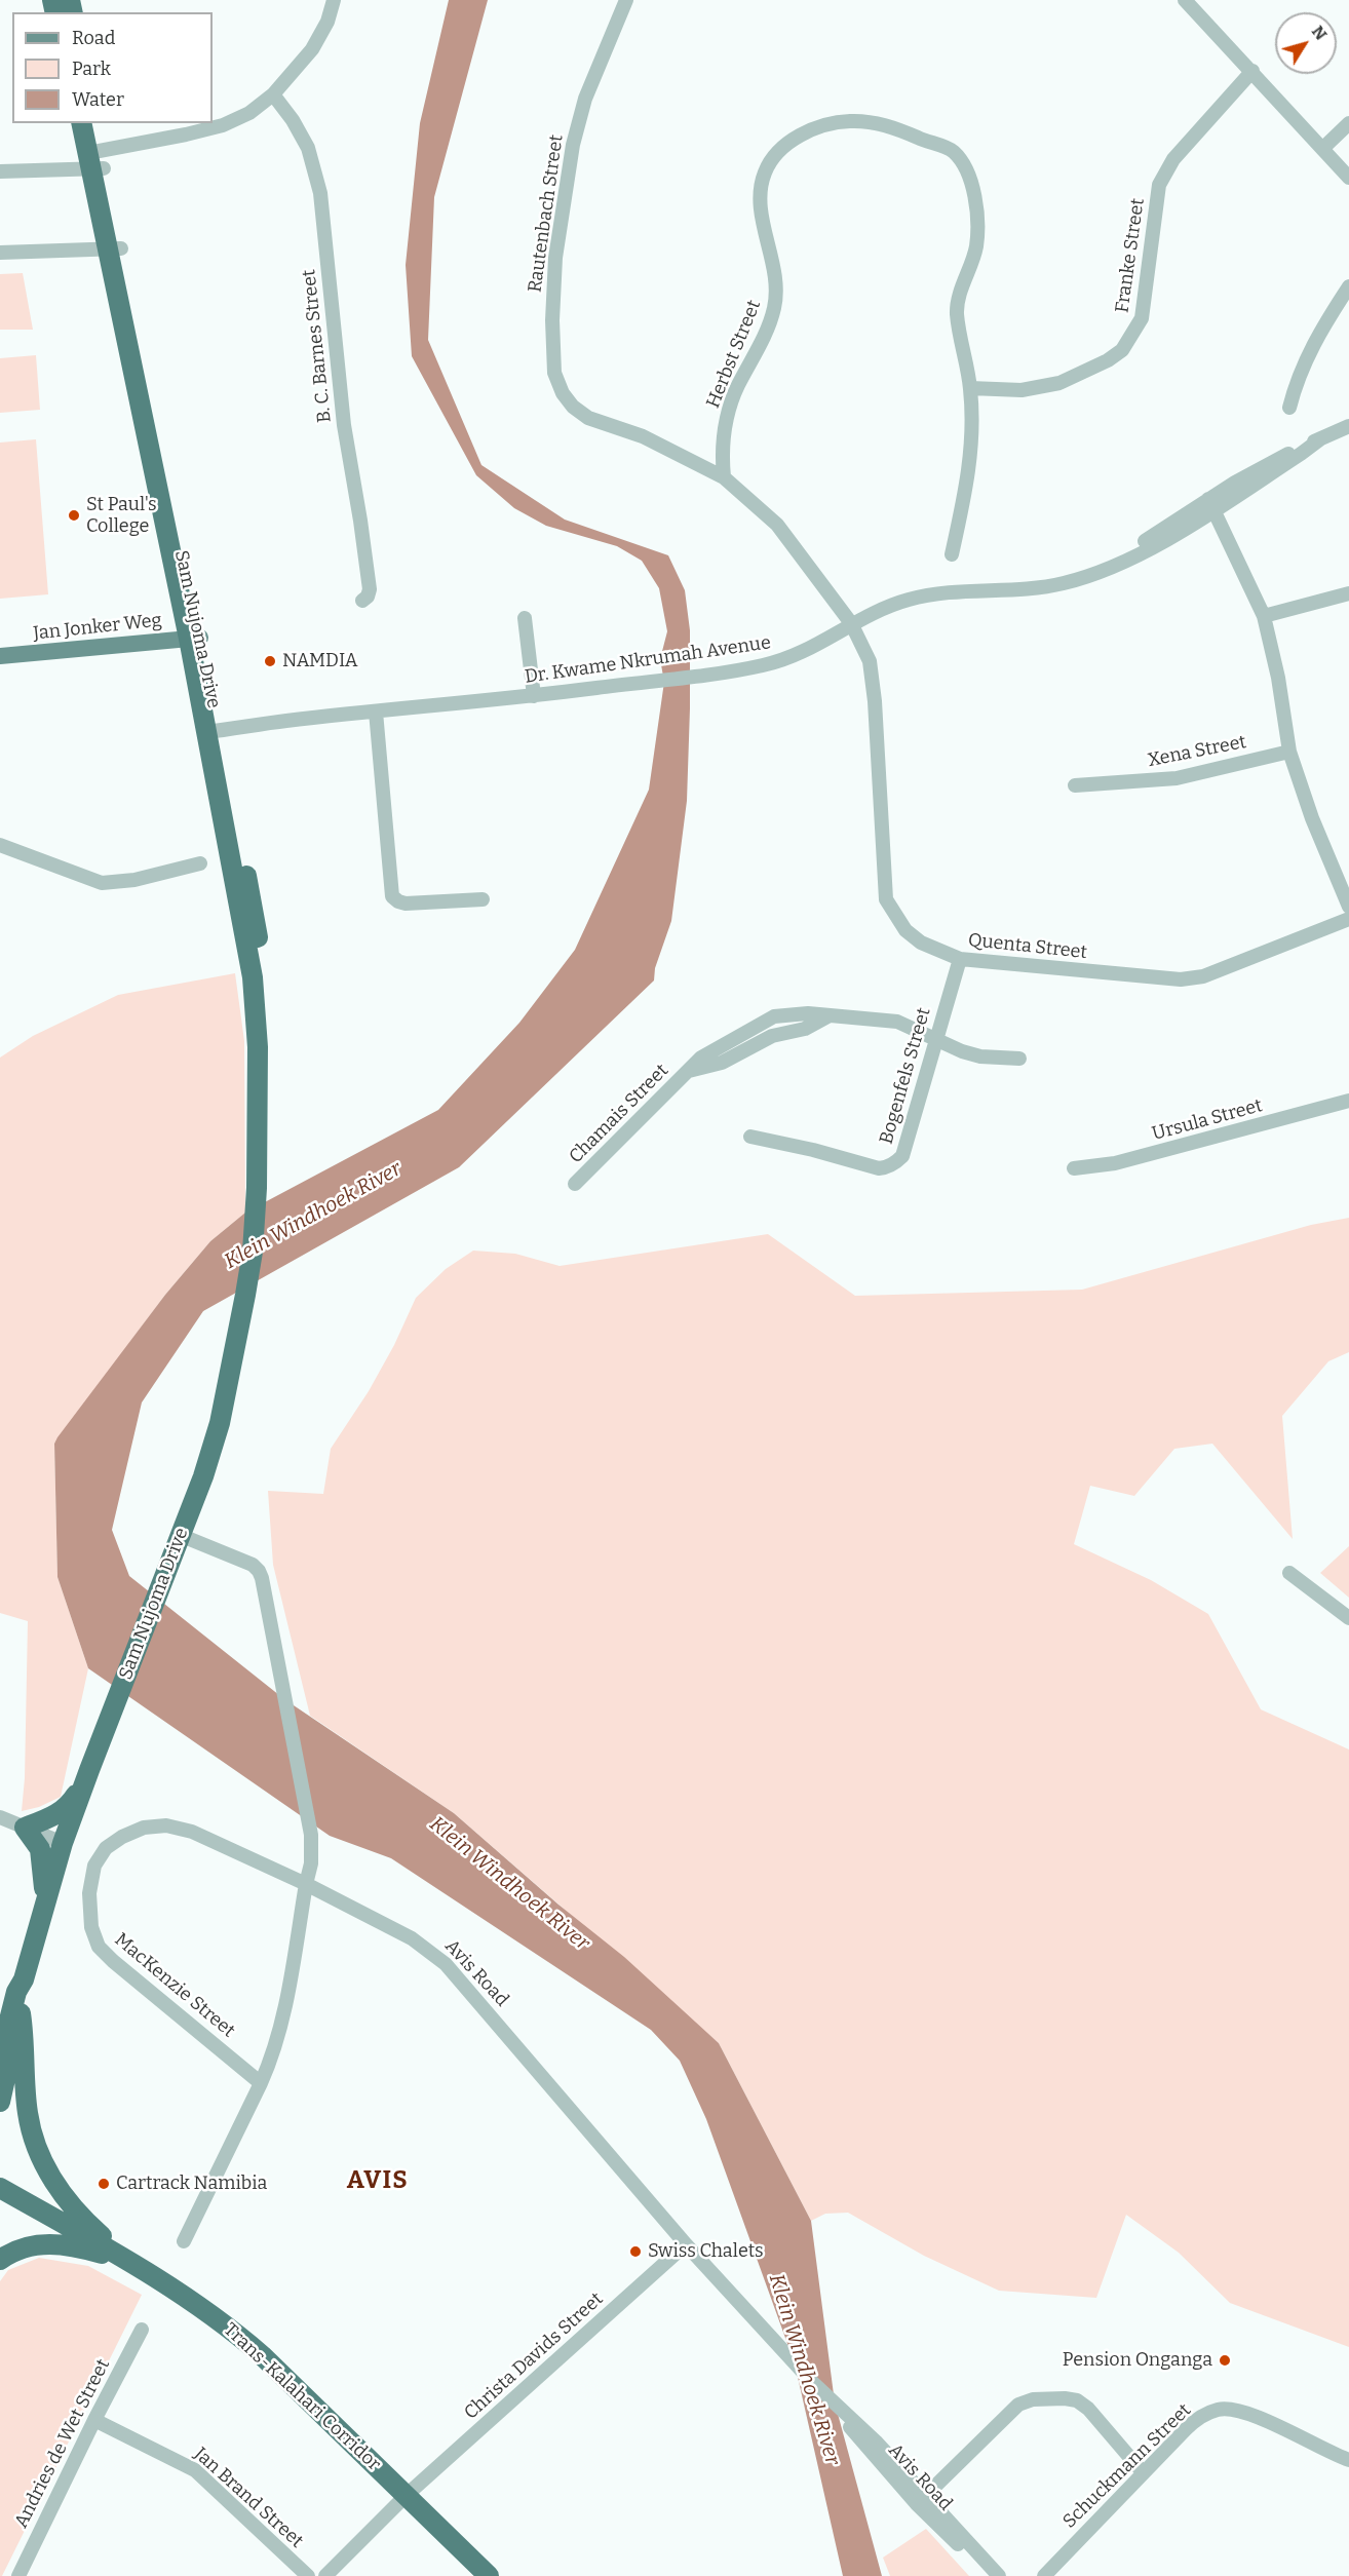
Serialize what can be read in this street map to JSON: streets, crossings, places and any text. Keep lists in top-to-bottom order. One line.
{"streets":{"highway":["Sam Nujoma Drive","Trans-Kalahari Corridor"],"main road":["Jan Jonker Weg"],"street":["Rautenbach Street","Franke Street","B. C. Barnes Street","Herbst Street","Dr. Kwame Nkrumah Avenue","Xena Street","Quenta Street","Bogenfels Street","Chamais Street","Ursula Street","Avis Road","MacKenzie Street","Christa Davids Street","Andries de Wet Street","Schuckmann Street","Jan Brand Street"]},"crossings":[["Rautenbach Street","Herbst Street"],["Rautenbach Street","Dr. Kwame Nkrumah Avenue"],["Rautenbach Street","Quenta Street"],["Franke Street","Herbst Street"],["Jan Jonker Weg","Sam Nujoma Drive"],["Sam Nujoma Drive","Dr. Kwame Nkrumah Avenue"],["Dr. Kwame Nkrumah Avenue","Quenta Street"],["Quenta Street","Bogenfels Street"],["Bogenfels Street","Chamais Street"],["Avis Road","MacKenzie Street"],["Avis Road","Christa Davids Street"],["Christa Davids Street","Trans-Kalahari Corridor"],["Andries de Wet Street","Jan Brand Street"]],"districts":["AVIS"],"water":["Klein Windhoek River"],"places":["St Paul's College","NAMDIA","Cartrack Namibia","Swiss Chalets","Pension Onganga"],"legend":["Road","Park","Water"],"north":"top right"}
